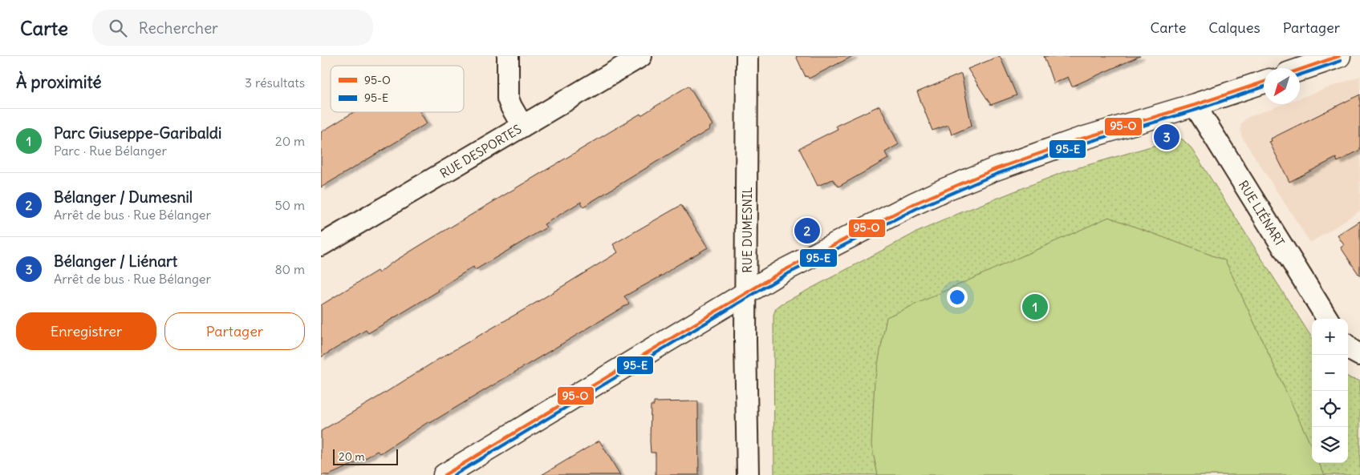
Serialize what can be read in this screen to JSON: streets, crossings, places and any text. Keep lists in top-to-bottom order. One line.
{"streets":{"street":["RUE DESPORTES","RUE LIÉNART","RUE DUMESNIL"]},"lines":["transit line 95-O","transit line 95-E"],"legend":["95-O","95-E"],"scale_bar":"20 m","north":"bottom left","page":{"header":"Carte","search":"Rechercher","nav":["Carte","Calques","Partager"],"heading":["À proximité","3 résultats"],"list":[{"mark":"1","name":"Parc Giuseppe-Garibaldi","note":"Parc · Rue Bélanger","value":"20 m"},{"mark":"2","name":"Bélanger / Dumesnil","note":"Arrêt de bus · Rue Bélanger","value":"50 m"},{"mark":"3","name":"Bélanger / Liénart","note":"Arrêt de bus · Rue Bélanger","value":"80 m"}],"pins":["3","2","1"],"buttons":["Enregistrer","Partager"],"map_buttons":["+","−"],"scale":"20 m"}}
